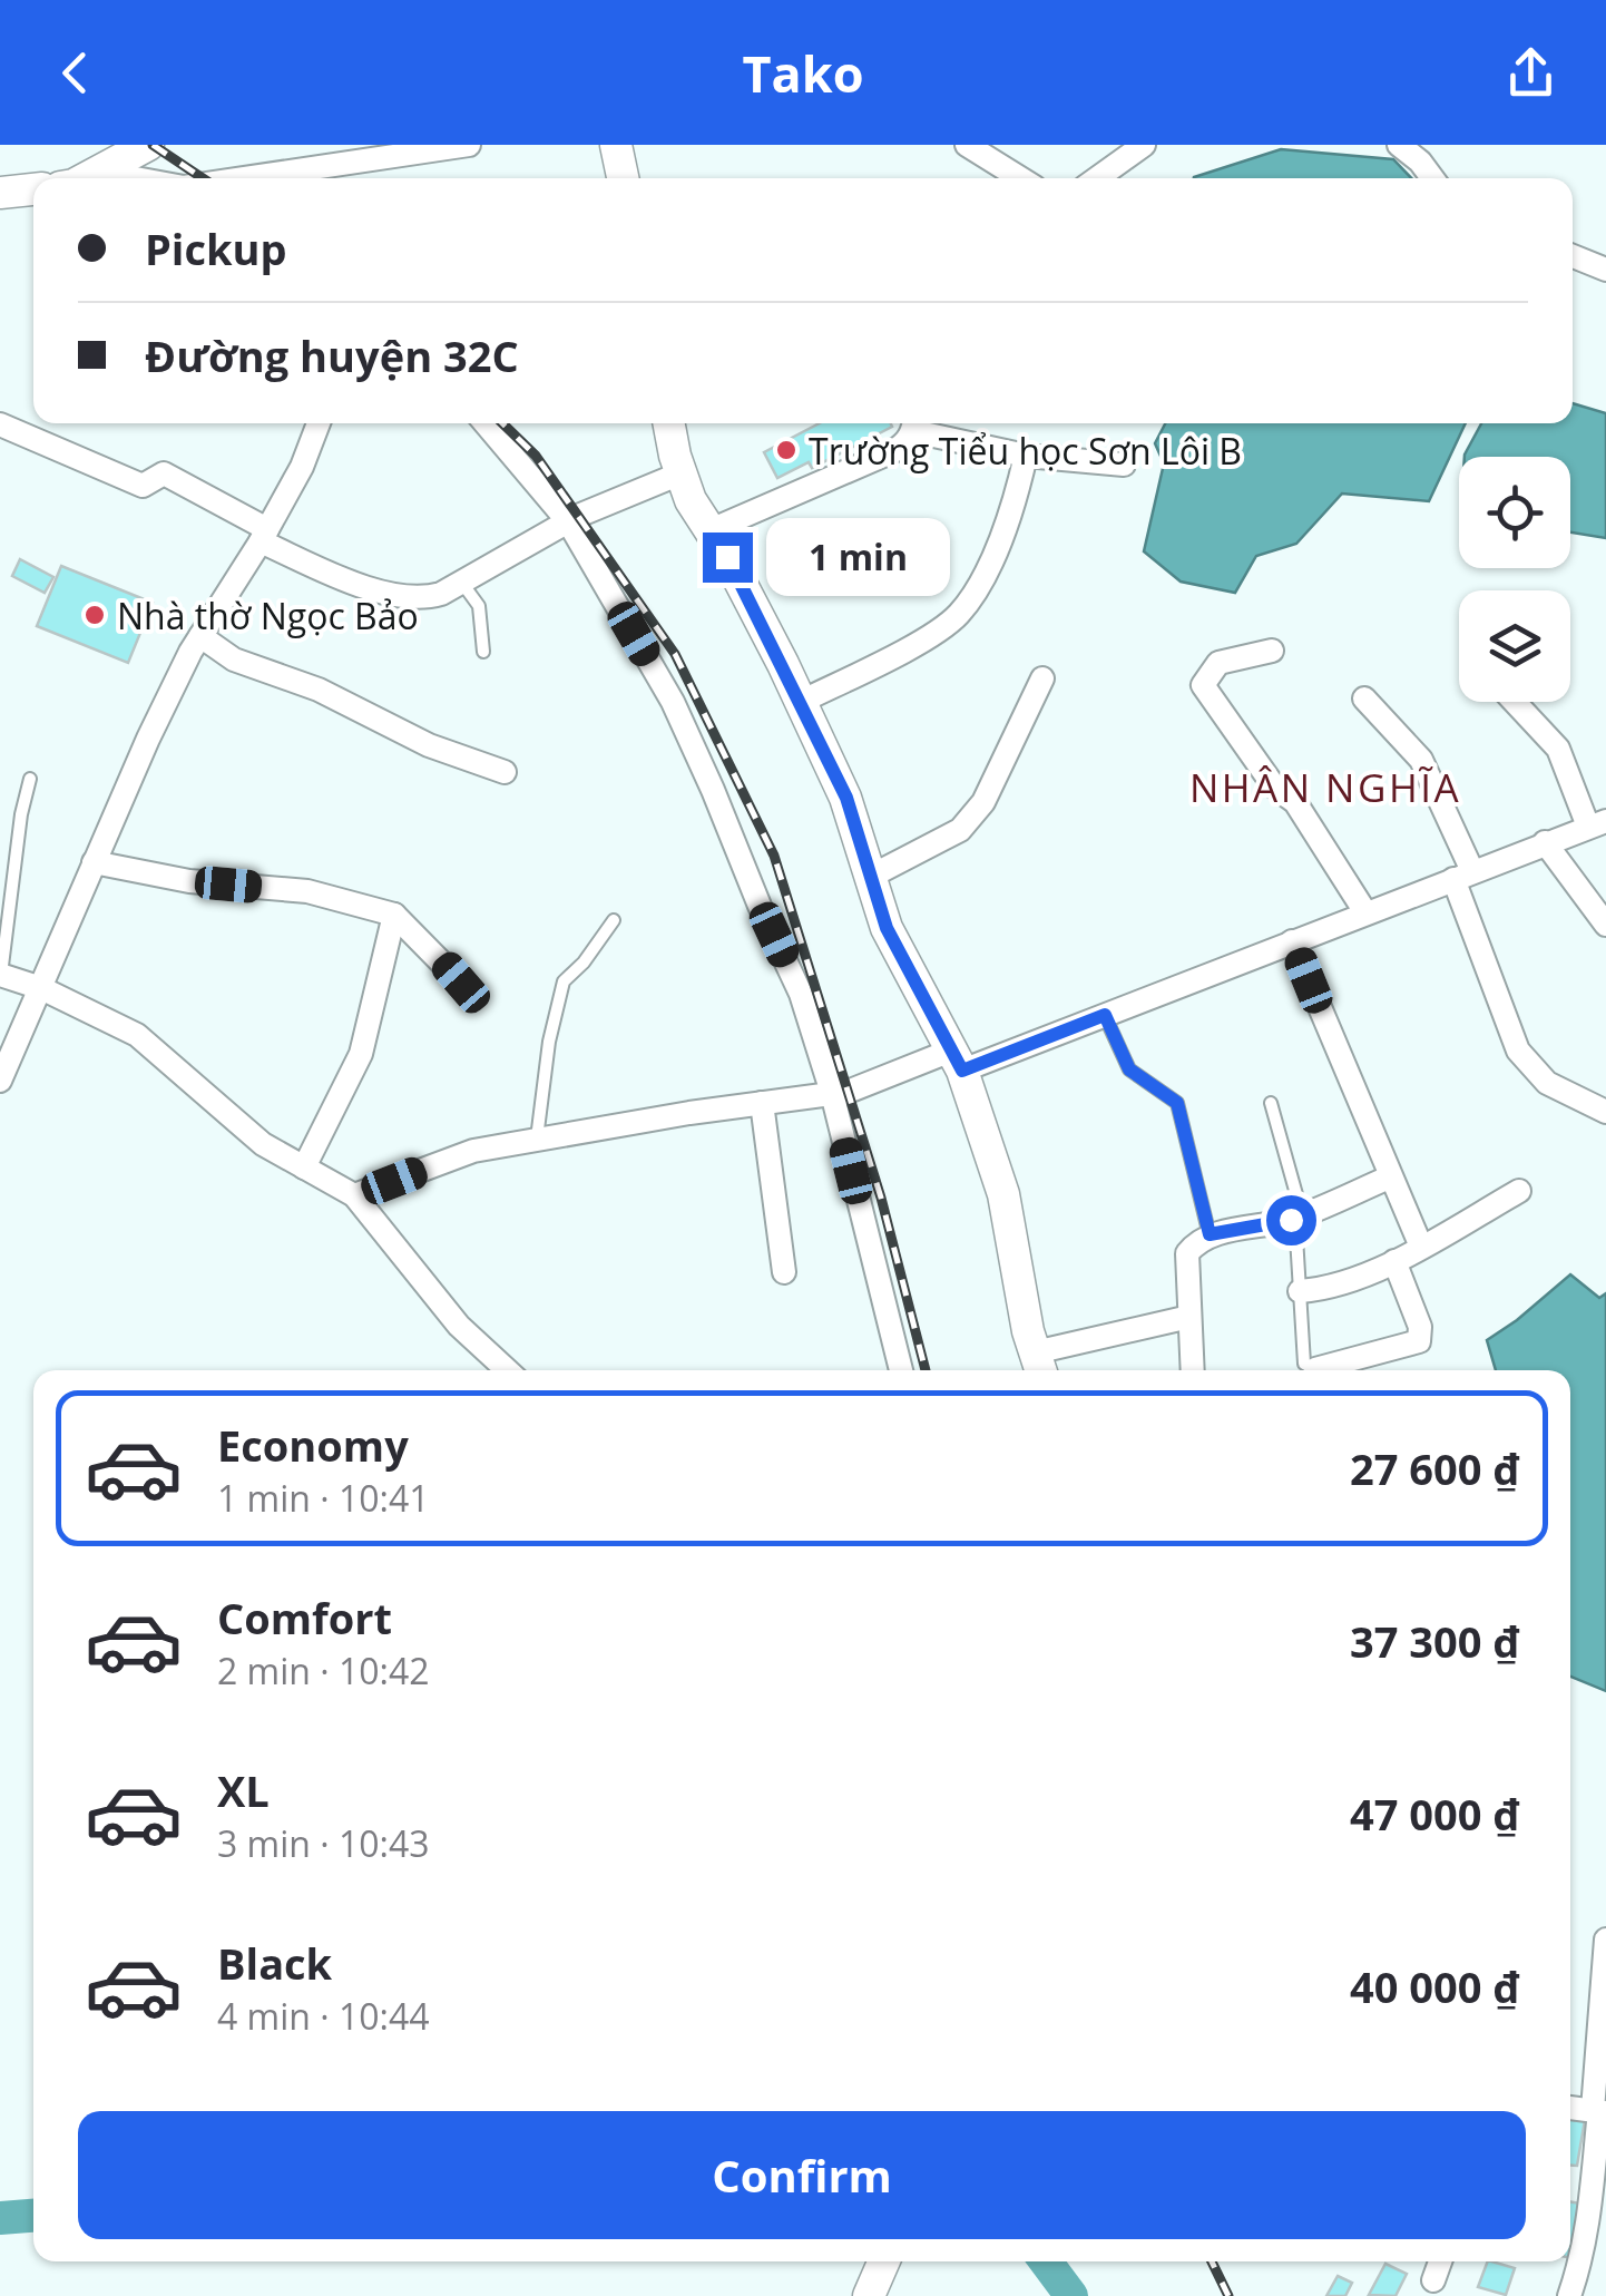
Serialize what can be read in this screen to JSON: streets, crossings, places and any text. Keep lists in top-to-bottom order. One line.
{"districts":["NHÂN NGHĨA"],"places":["Trường Tiểu học Sơn Lôi B","Nhà thờ Ngọc Bảo"],"page":{"header":"Tako","banner":["Pickup","Đường huyện 32C"],"bubble":"1 min","list":[{"name":"Economy","note":"1 min · 10:41","value":"27 600 ₫"},{"name":"Comfort","note":"2 min · 10:42","value":"37 300 ₫"},{"name":"XL","note":"3 min · 10:43","value":"47 000 ₫"},{"name":"Black","note":"4 min · 10:44","value":"40 000 ₫"}],"buttons":"Confirm"}}
